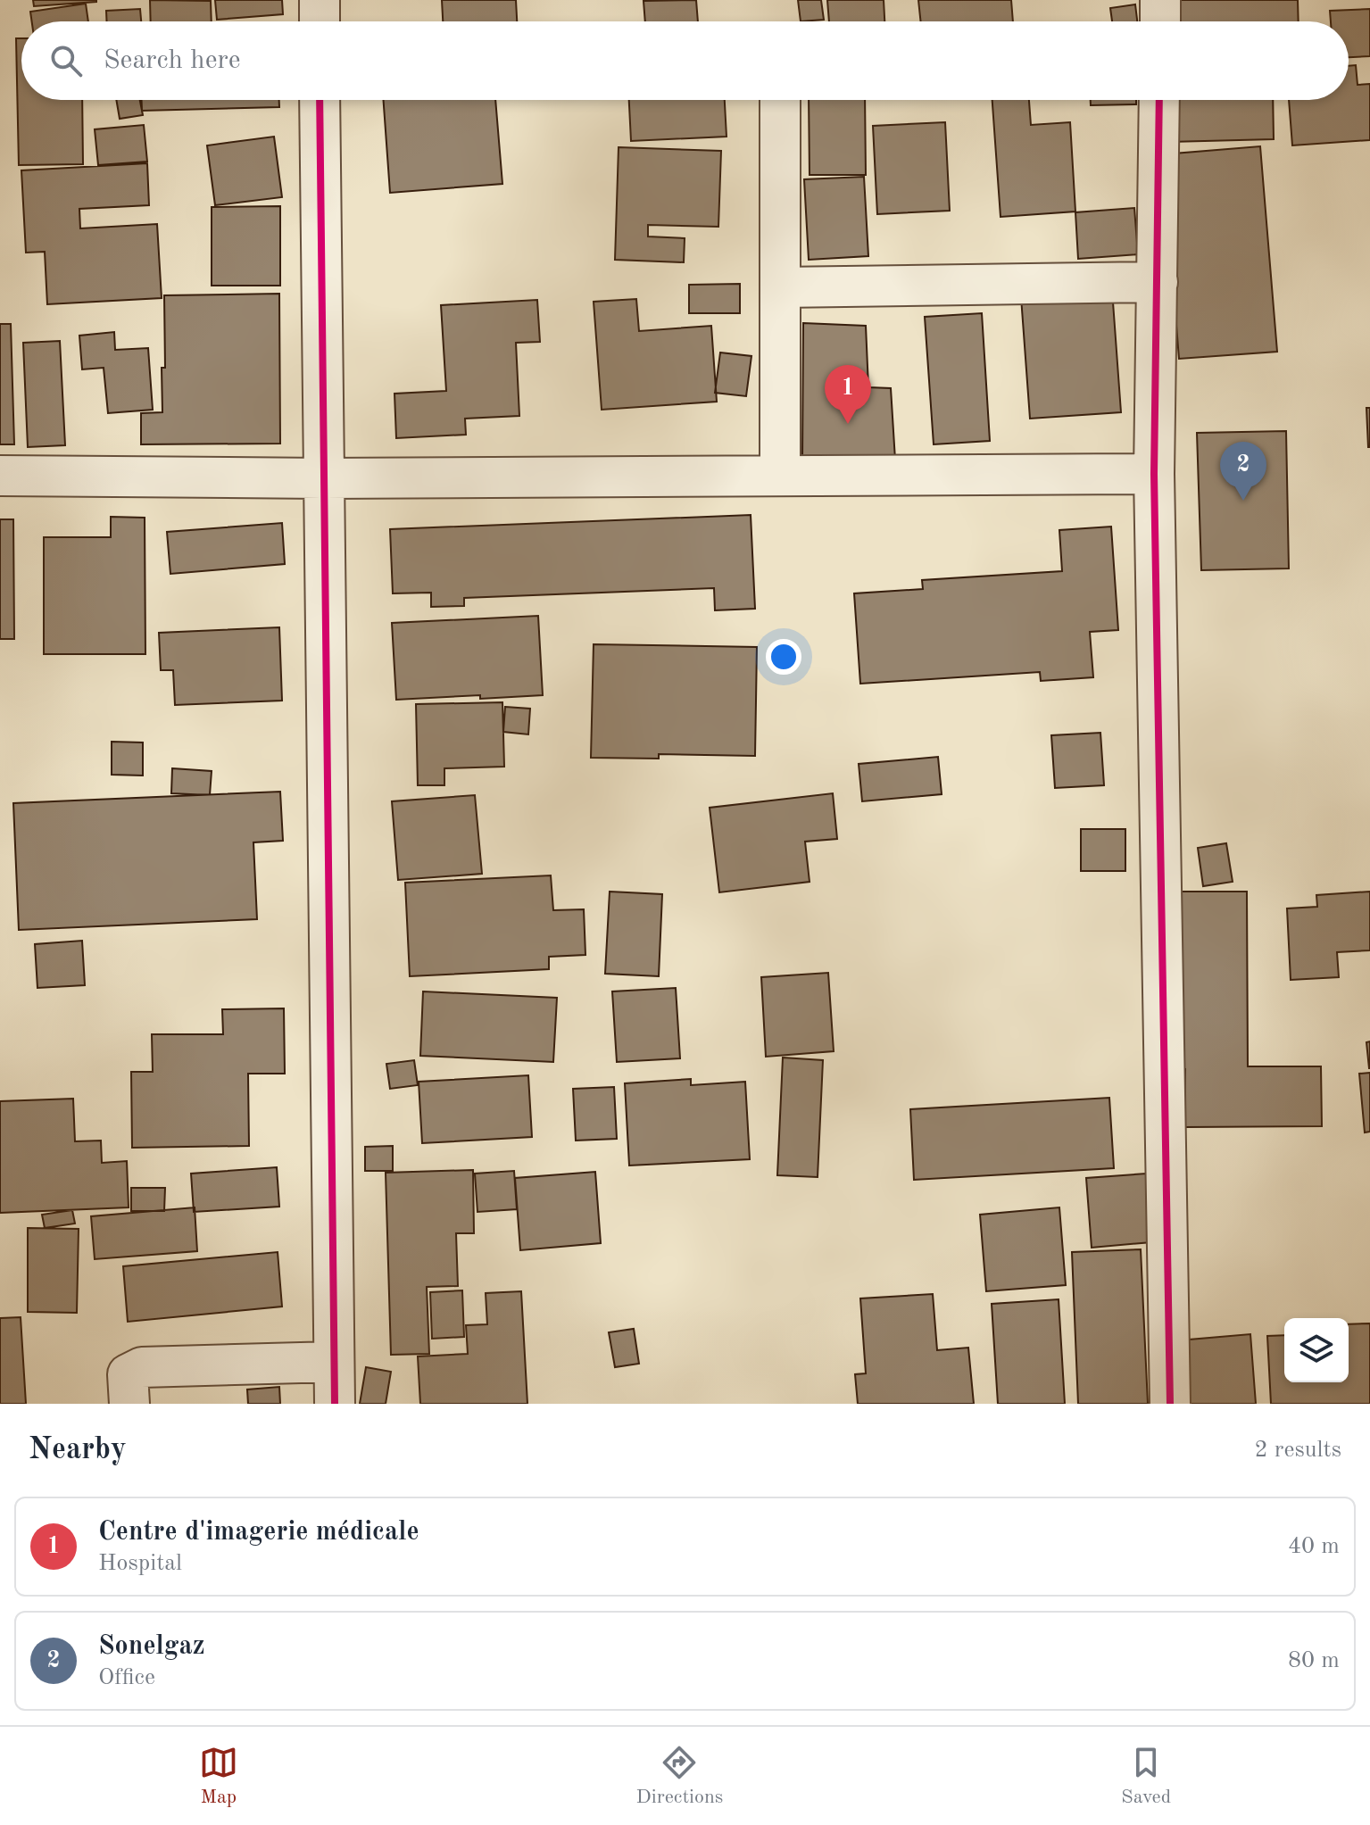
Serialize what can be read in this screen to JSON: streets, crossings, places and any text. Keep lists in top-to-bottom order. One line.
{"page":{"search":"Search here","pins":["1","2"],"heading":["Nearby","2 results"],"list":[{"mark":"1","name":"Centre d'imagerie médicale","note":"Hospital","value":"40 m"},{"mark":"2","name":"Sonelgaz","note":"Office","value":"80 m"}],"nav":["Map","Directions","Saved"]}}
